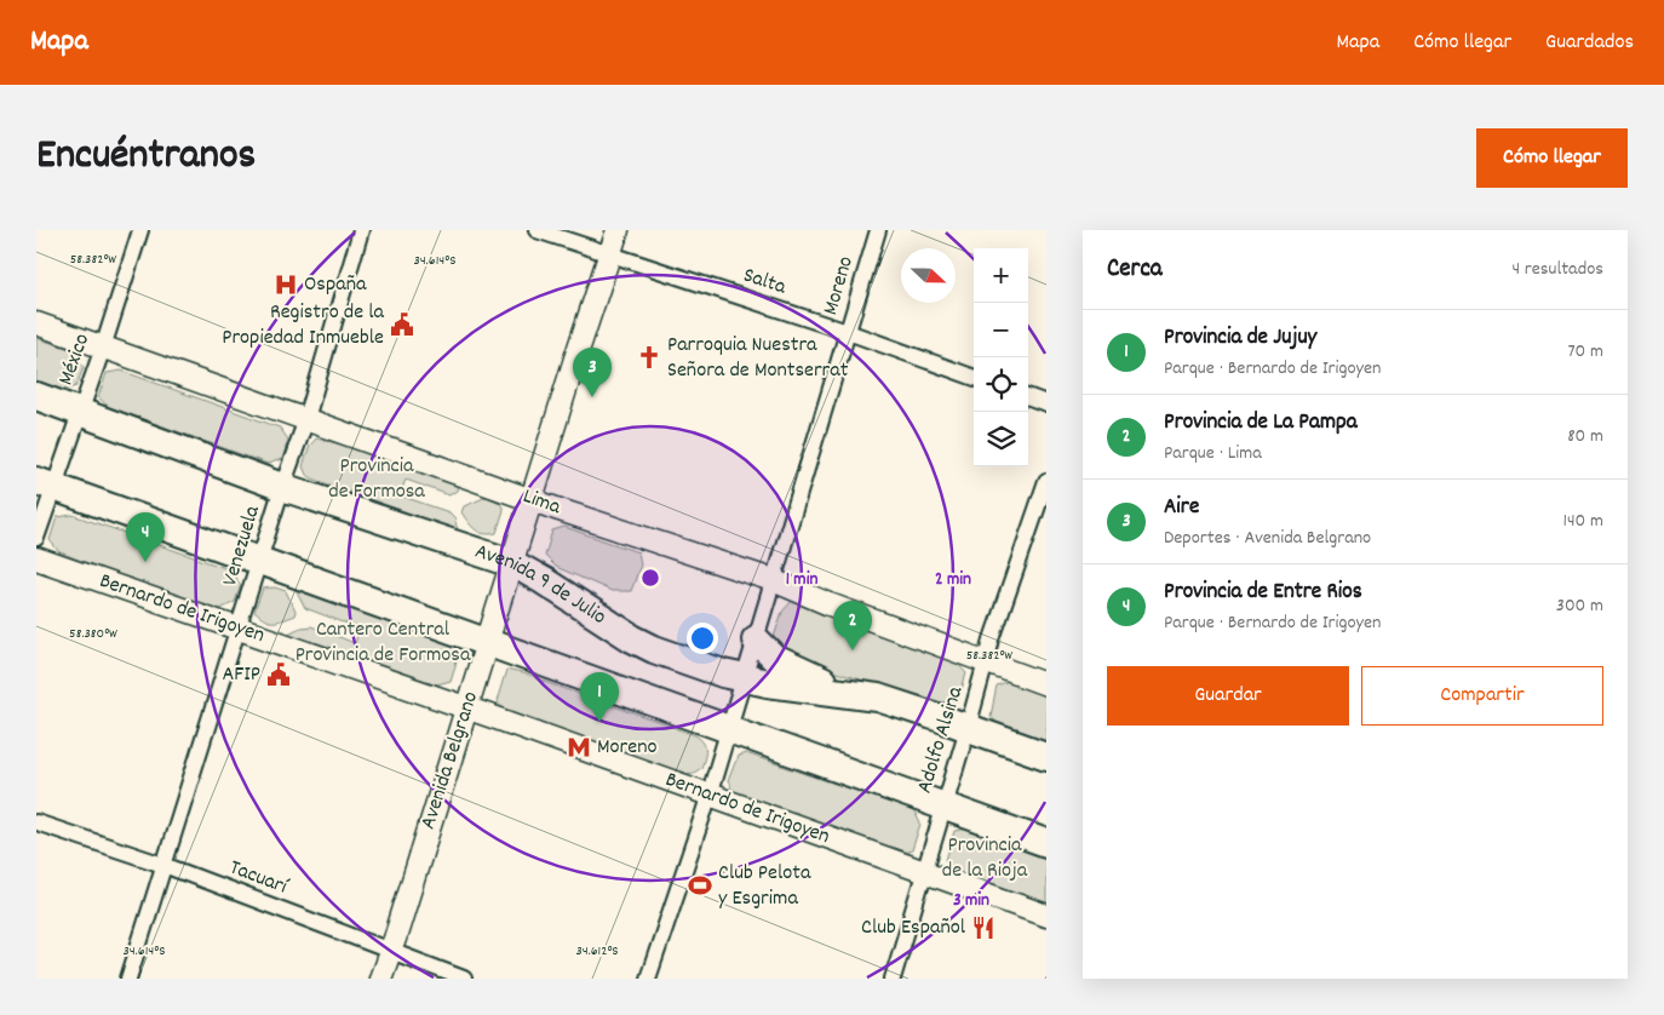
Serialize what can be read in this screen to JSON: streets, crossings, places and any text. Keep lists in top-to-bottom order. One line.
{"streets":{"highway":["Avenida 9 de Julio"],"street":["Salta","Moreno","México","Lima","Venezuela","Bernardo de Irigoyen","Adolfo Alsina","Avenida Belgrano","Tacuarí"]},"crossings":[["Salta","Moreno"],["Salta","Avenida Belgrano"],["Moreno","Lima"],["Moreno","Avenida 9 de Julio"],["Moreno","Bernardo de Irigoyen"],["México","Lima"],["México","Avenida 9 de Julio"],["Lima","Venezuela"],["Lima","Adolfo Alsina"],["Lima","Avenida Belgrano"],["Venezuela","Avenida 9 de Julio"],["Venezuela","Bernardo de Irigoyen"],["Venezuela","Tacuarí"],["Avenida 9 de Julio","Adolfo Alsina"],["Avenida 9 de Julio","Avenida Belgrano"],["Bernardo de Irigoyen","Adolfo Alsina"],["Bernardo de Irigoyen","Avenida Belgrano"],["Avenida Belgrano","Tacuarí"]],"parks":["Provincia de Formosa","Cantero Central Provincia de Formosa","Provincia de la Rioja"],"places":{"hospital":["Ospaña"],"public building":["Registro de la Propiedad Inmueble","AFIP"],"church":["Parroquia Nuestra Señora de Montserrat"],"metro station":["Moreno"],"sports":["Club Pelota y Esgrima"],"restaurant":["Club Español"]},"north":"right","page":{"header":"Mapa","nav":["Mapa","Cómo llegar","Guardados"],"title":"Encuéntranos","buttons":["Cómo llegar",["Guardar","Compartir"]],"heading":["Cerca","4 resultados"],"map_buttons":["+","−"],"list":[{"mark":"1","name":"Provincia de Jujuy","note":"Parque · Bernardo de Irigoyen","value":"70 m"},{"mark":"2","name":"Provincia de La Pampa","note":"Parque · Lima","value":"80 m"},{"mark":"3","name":"Aire","note":"Deportes · Avenida Belgrano","value":"140 m"},{"mark":"4","name":"Provincia de Entre Rios","note":"Parque · Bernardo de Irigoyen","value":"300 m"}],"pins":["3","4","2","1"]},"coordinates":["58.382°W","34.614°S","58.380°W","34.612°S"],"rings":["1 min","2 min","3 min"]}
